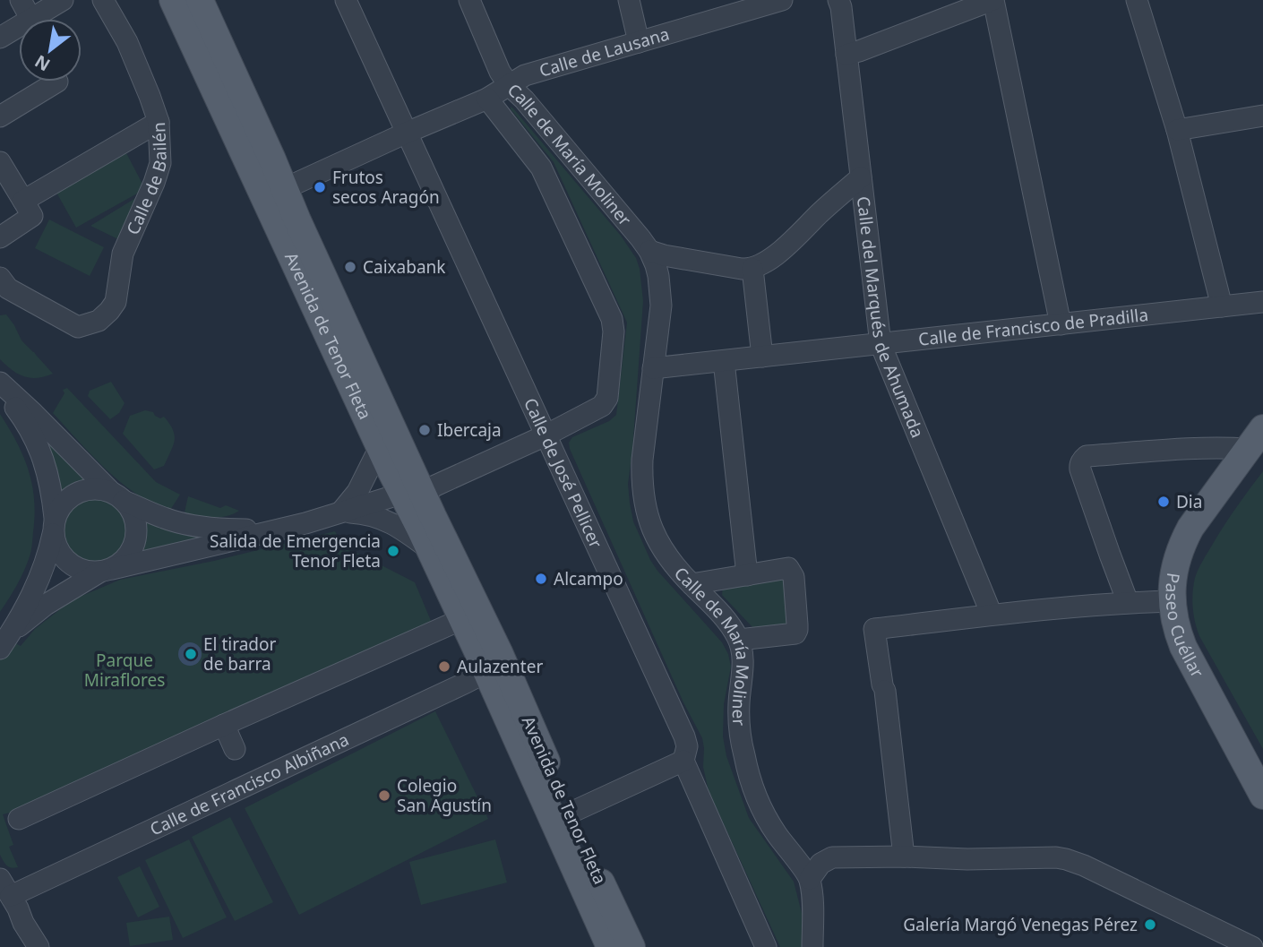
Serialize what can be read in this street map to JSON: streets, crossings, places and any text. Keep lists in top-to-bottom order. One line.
{"streets":{"main road":["Avenida de Tenor Fleta","Paseo Cuéllar"],"street":["Calle de Lausana","Calle de María Moliner","Calle de Bailén","Calle del Marqués de Ahumada","Calle de Francisco de Pradilla","Calle de José Pellicer","Calle de Francisco Albiñana"]},"crossings":[["Calle de Lausana","Calle de María Moliner"],["Calle de Lausana","Avenida de Tenor Fleta"],["Calle de Lausana","Calle de José Pellicer"],["Calle de María Moliner","Calle de Francisco de Pradilla"],["Calle de María Moliner","Calle de José Pellicer"],["Calle del Marqués de Ahumada","Calle de Francisco de Pradilla"],["Avenida de Tenor Fleta","Calle de Francisco Albiñana"]],"parks":["Parque Miraflores"],"places":["Frutos secos Aragón","Caixabank","Ibercaja","Dia","Salida de Emergencia Tenor Fleta","Alcampo","El tirador de barra","Aulazenter","Colegio San Agustín","Galería Margó Venegas Pérez"],"north":"bottom left"}
